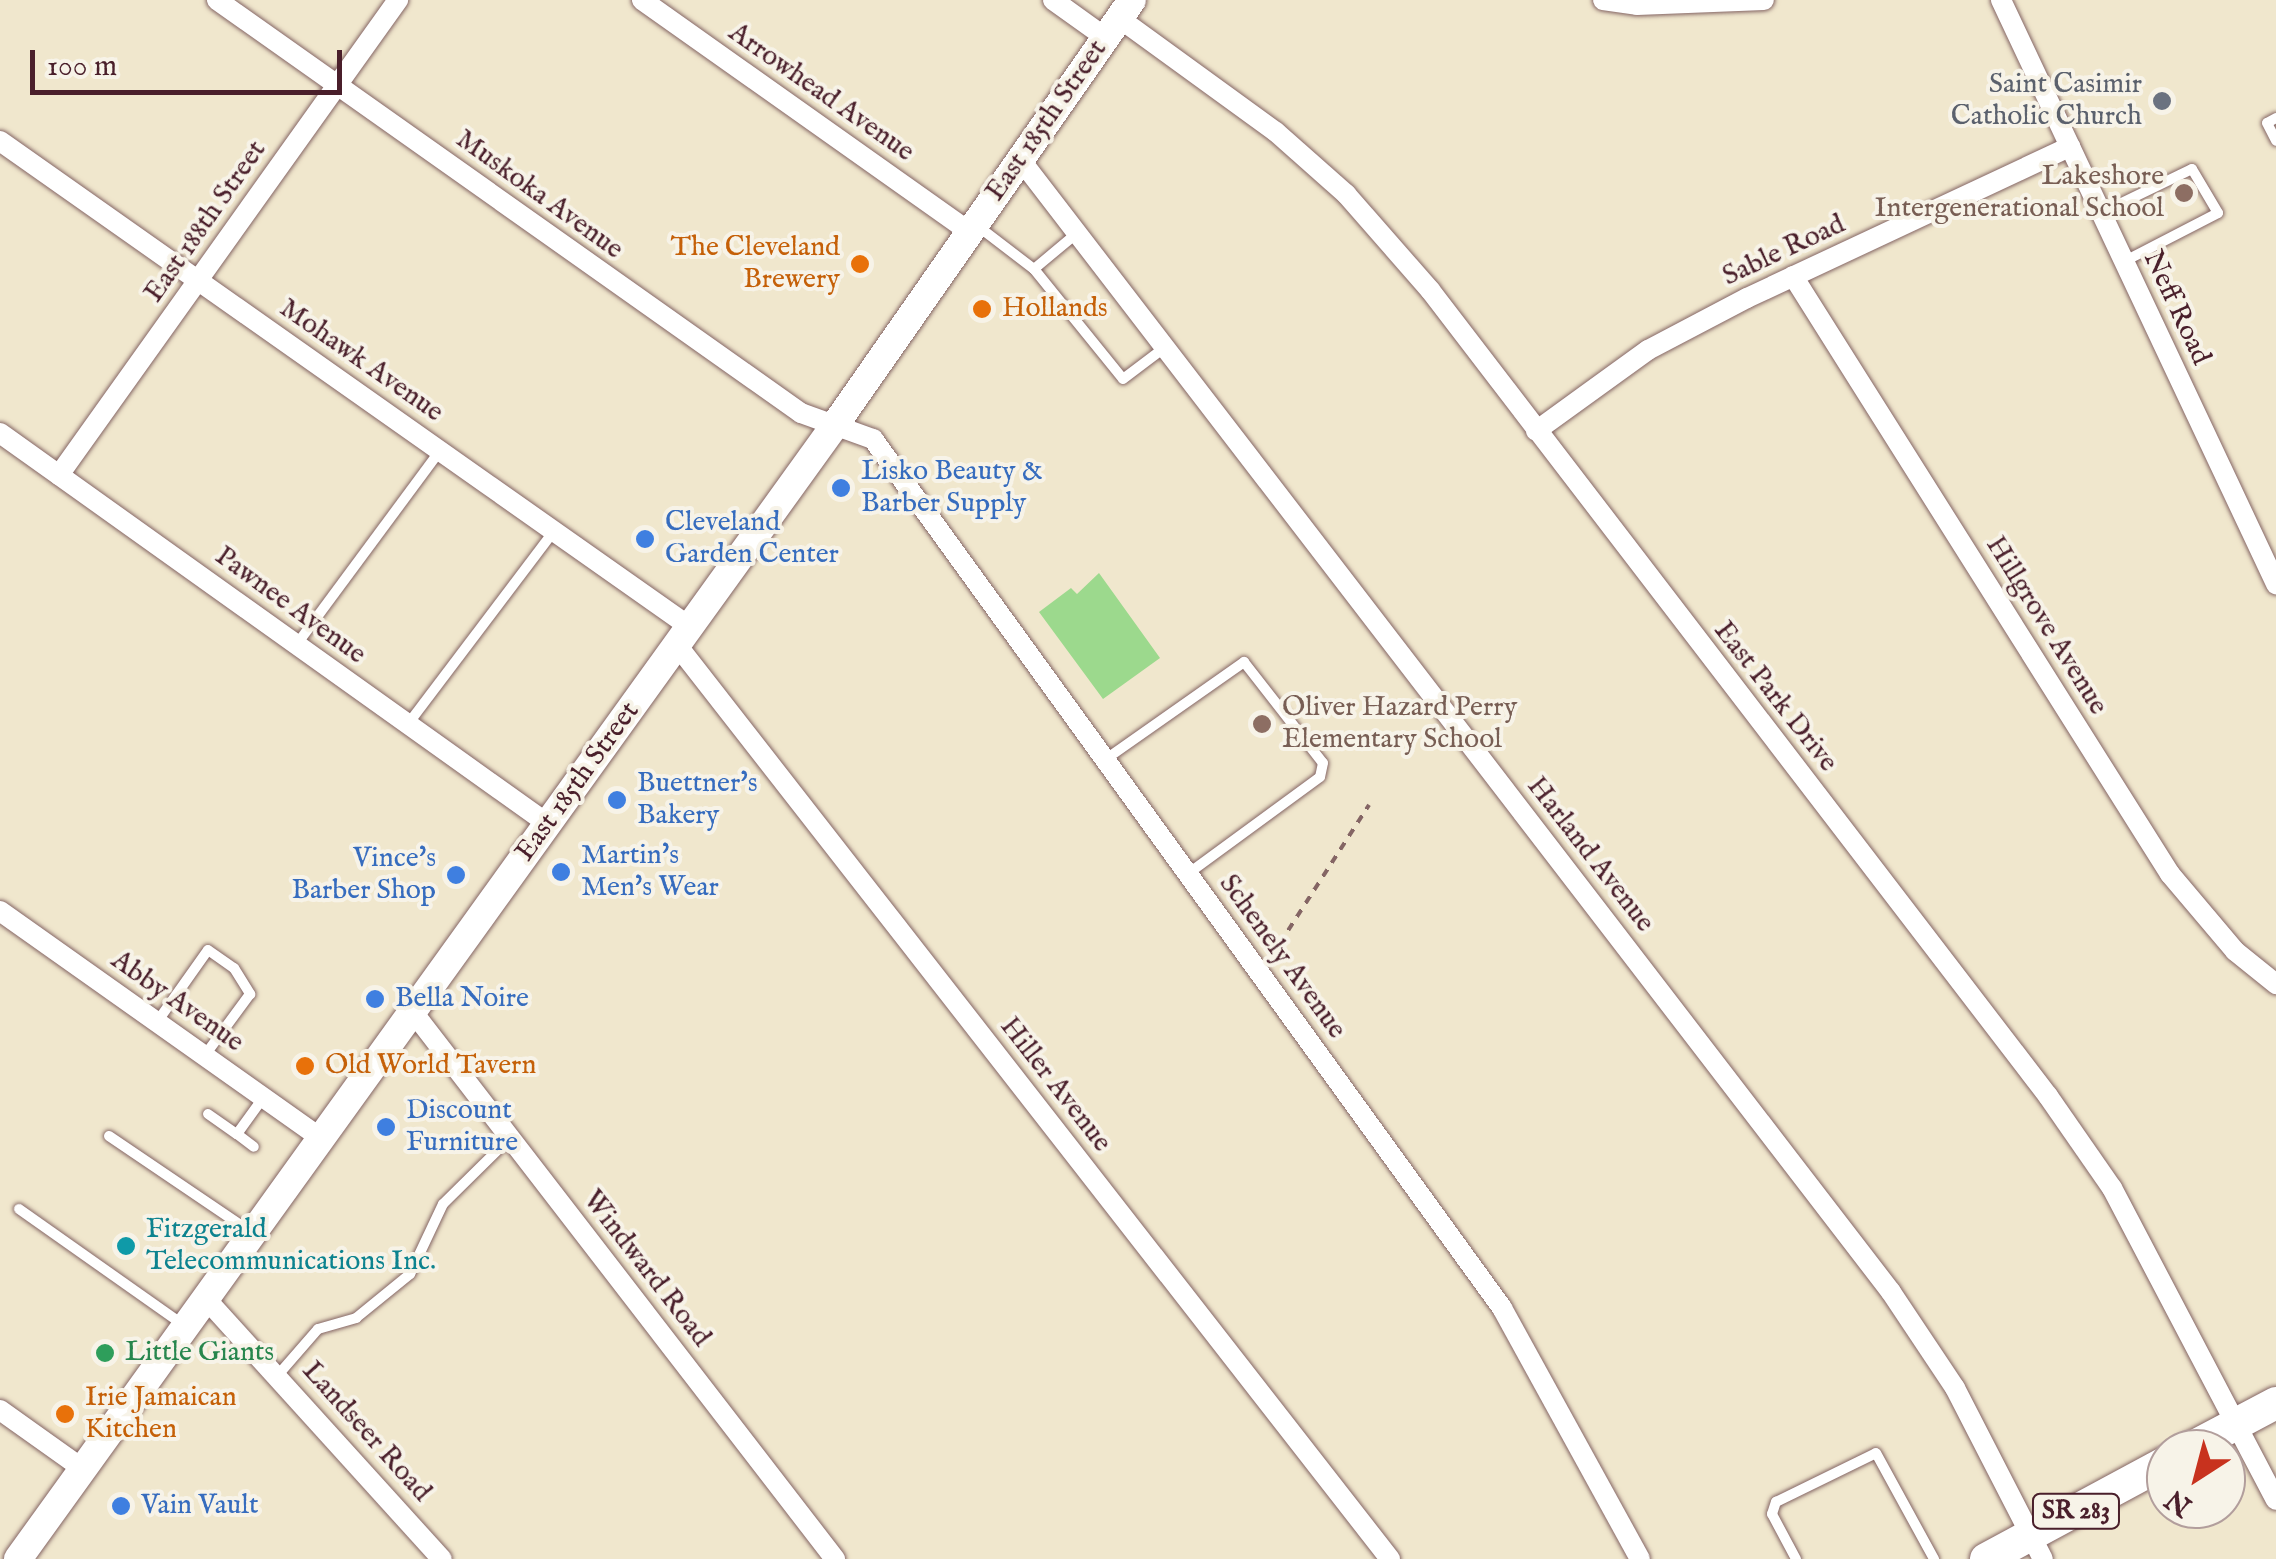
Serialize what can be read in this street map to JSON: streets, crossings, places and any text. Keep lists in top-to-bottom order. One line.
{"streets":{"main road":["SR 283"],"street":["Arrowhead Avenue","East 185th Street","Muskoka Avenue","East 188th Street","Sable Road","Neff Road","Mohawk Avenue","Pawnee Avenue","Hillgrove Avenue","East Park Drive","Harland Avenue","Schenely Avenue","Abby Avenue","Hiller Avenue","Windward Road","Landseer Road"]},"crossings":[["Arrowhead Avenue","East 185th Street"],["East 185th Street","Muskoka Avenue"],["East 185th Street","Mohawk Avenue"],["East 185th Street","Pawnee Avenue"],["East 185th Street","East Park Drive"],["East 185th Street","Harland Avenue"],["East 185th Street","Schenely Avenue"],["East 185th Street","Abby Avenue"],["East 185th Street","Hiller Avenue"],["East 185th Street","Windward Road"],["East 185th Street","Landseer Road"],["Muskoka Avenue","East 188th Street"],["Muskoka Avenue","Schenely Avenue"],["East 188th Street","Mohawk Avenue"],["East 188th Street","Pawnee Avenue"],["Sable Road","Neff Road"],["Sable Road","Hillgrove Avenue"],["Sable Road","East Park Drive"],["Mohawk Avenue","Hiller Avenue"],["Harland Avenue","SR 283"]],"places":["Saint Casimir Catholic Church","Lakeshore Intergenerational School","The Cleveland Brewery","Hollands","Lisko Beauty & Barber Supply","Cleveland Garden Center","Oliver Hazard Perry Elementary School","Buettner's Bakery","Martin's Men's Wear","Vince's Barber Shop","Bella Noire","Old World Tavern","Discount Furniture","Fitzgerald Telecommunications Inc.","Little Giants","Irie Jamaican Kitchen","Vain Vault"],"scale_bar":"100 m","north":"bottom left"}
